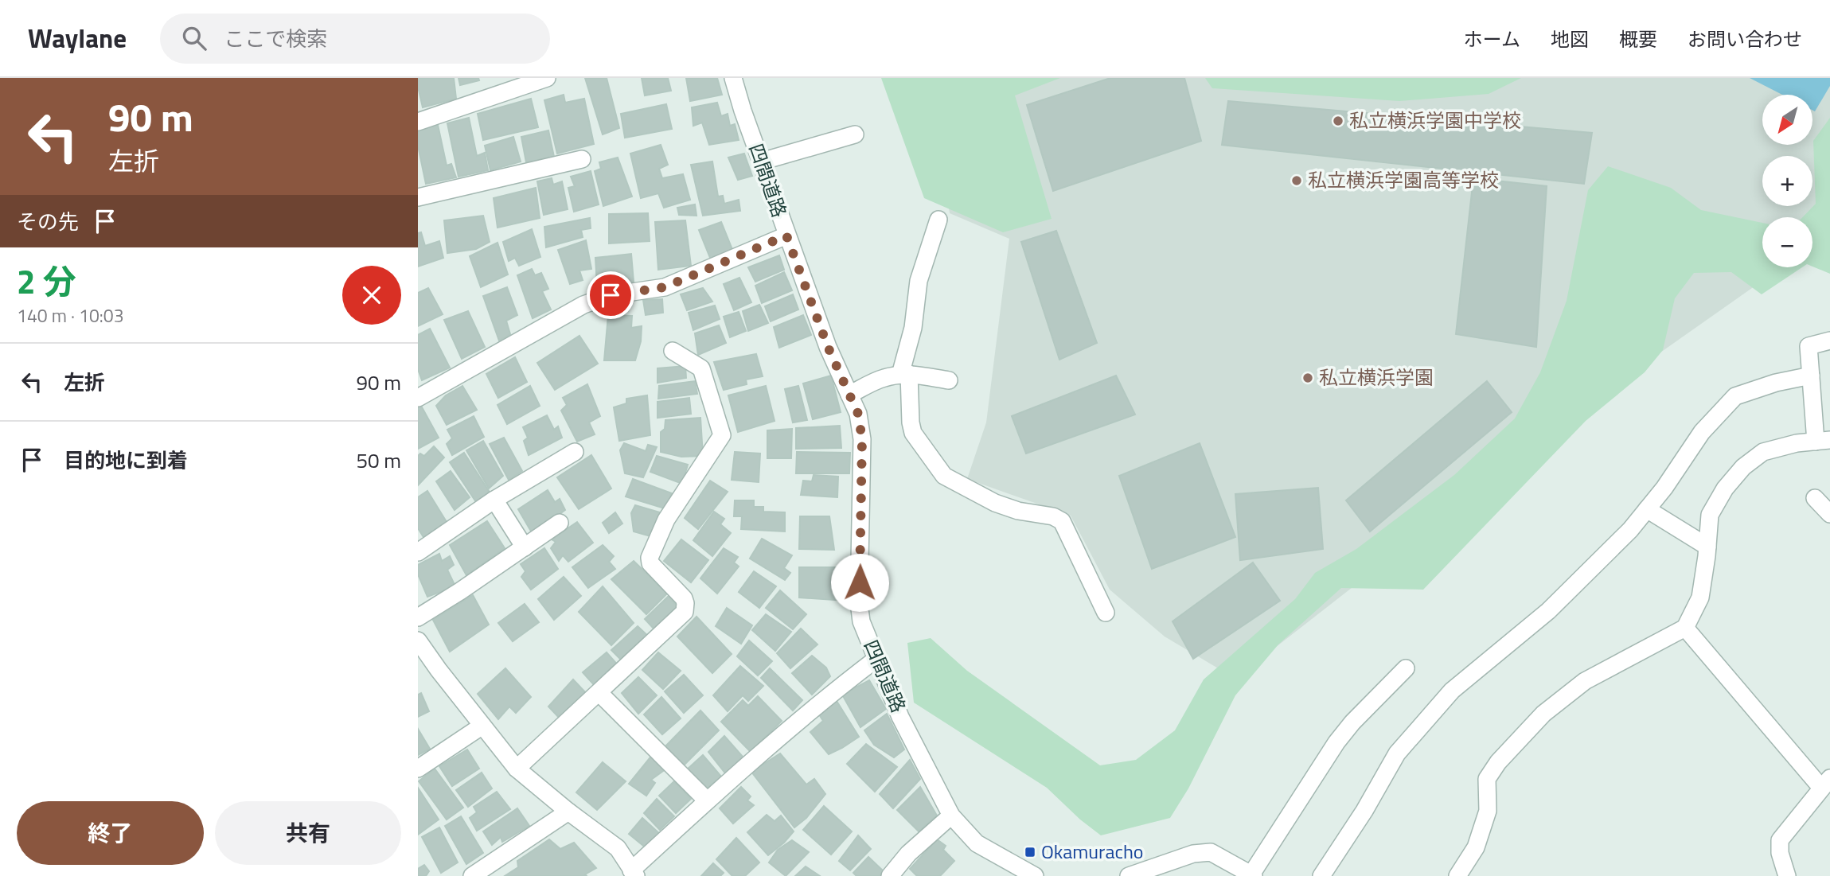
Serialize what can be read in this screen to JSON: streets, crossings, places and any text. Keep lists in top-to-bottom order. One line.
{"streets":{"street":["四間道路"]},"places":{"other":["私立横浜学園中学校","私立横浜学園高等学校","私立横浜学園"],"transit":["Okamuracho"]},"north":"bottom left","page":{"header":"Waylane","search":"ここで検索","nav":["ホーム","地図","概要","お問い合わせ"],"turn":["90 m","左折"],"map_buttons":["+","−"],"then":"その先","heading":["2 分","140 m · 10:03"],"list":[{"name":"左折","value":"90 m"},{"name":"目的地に到着","value":"50 m"}],"buttons":["終了","共有"]}}
